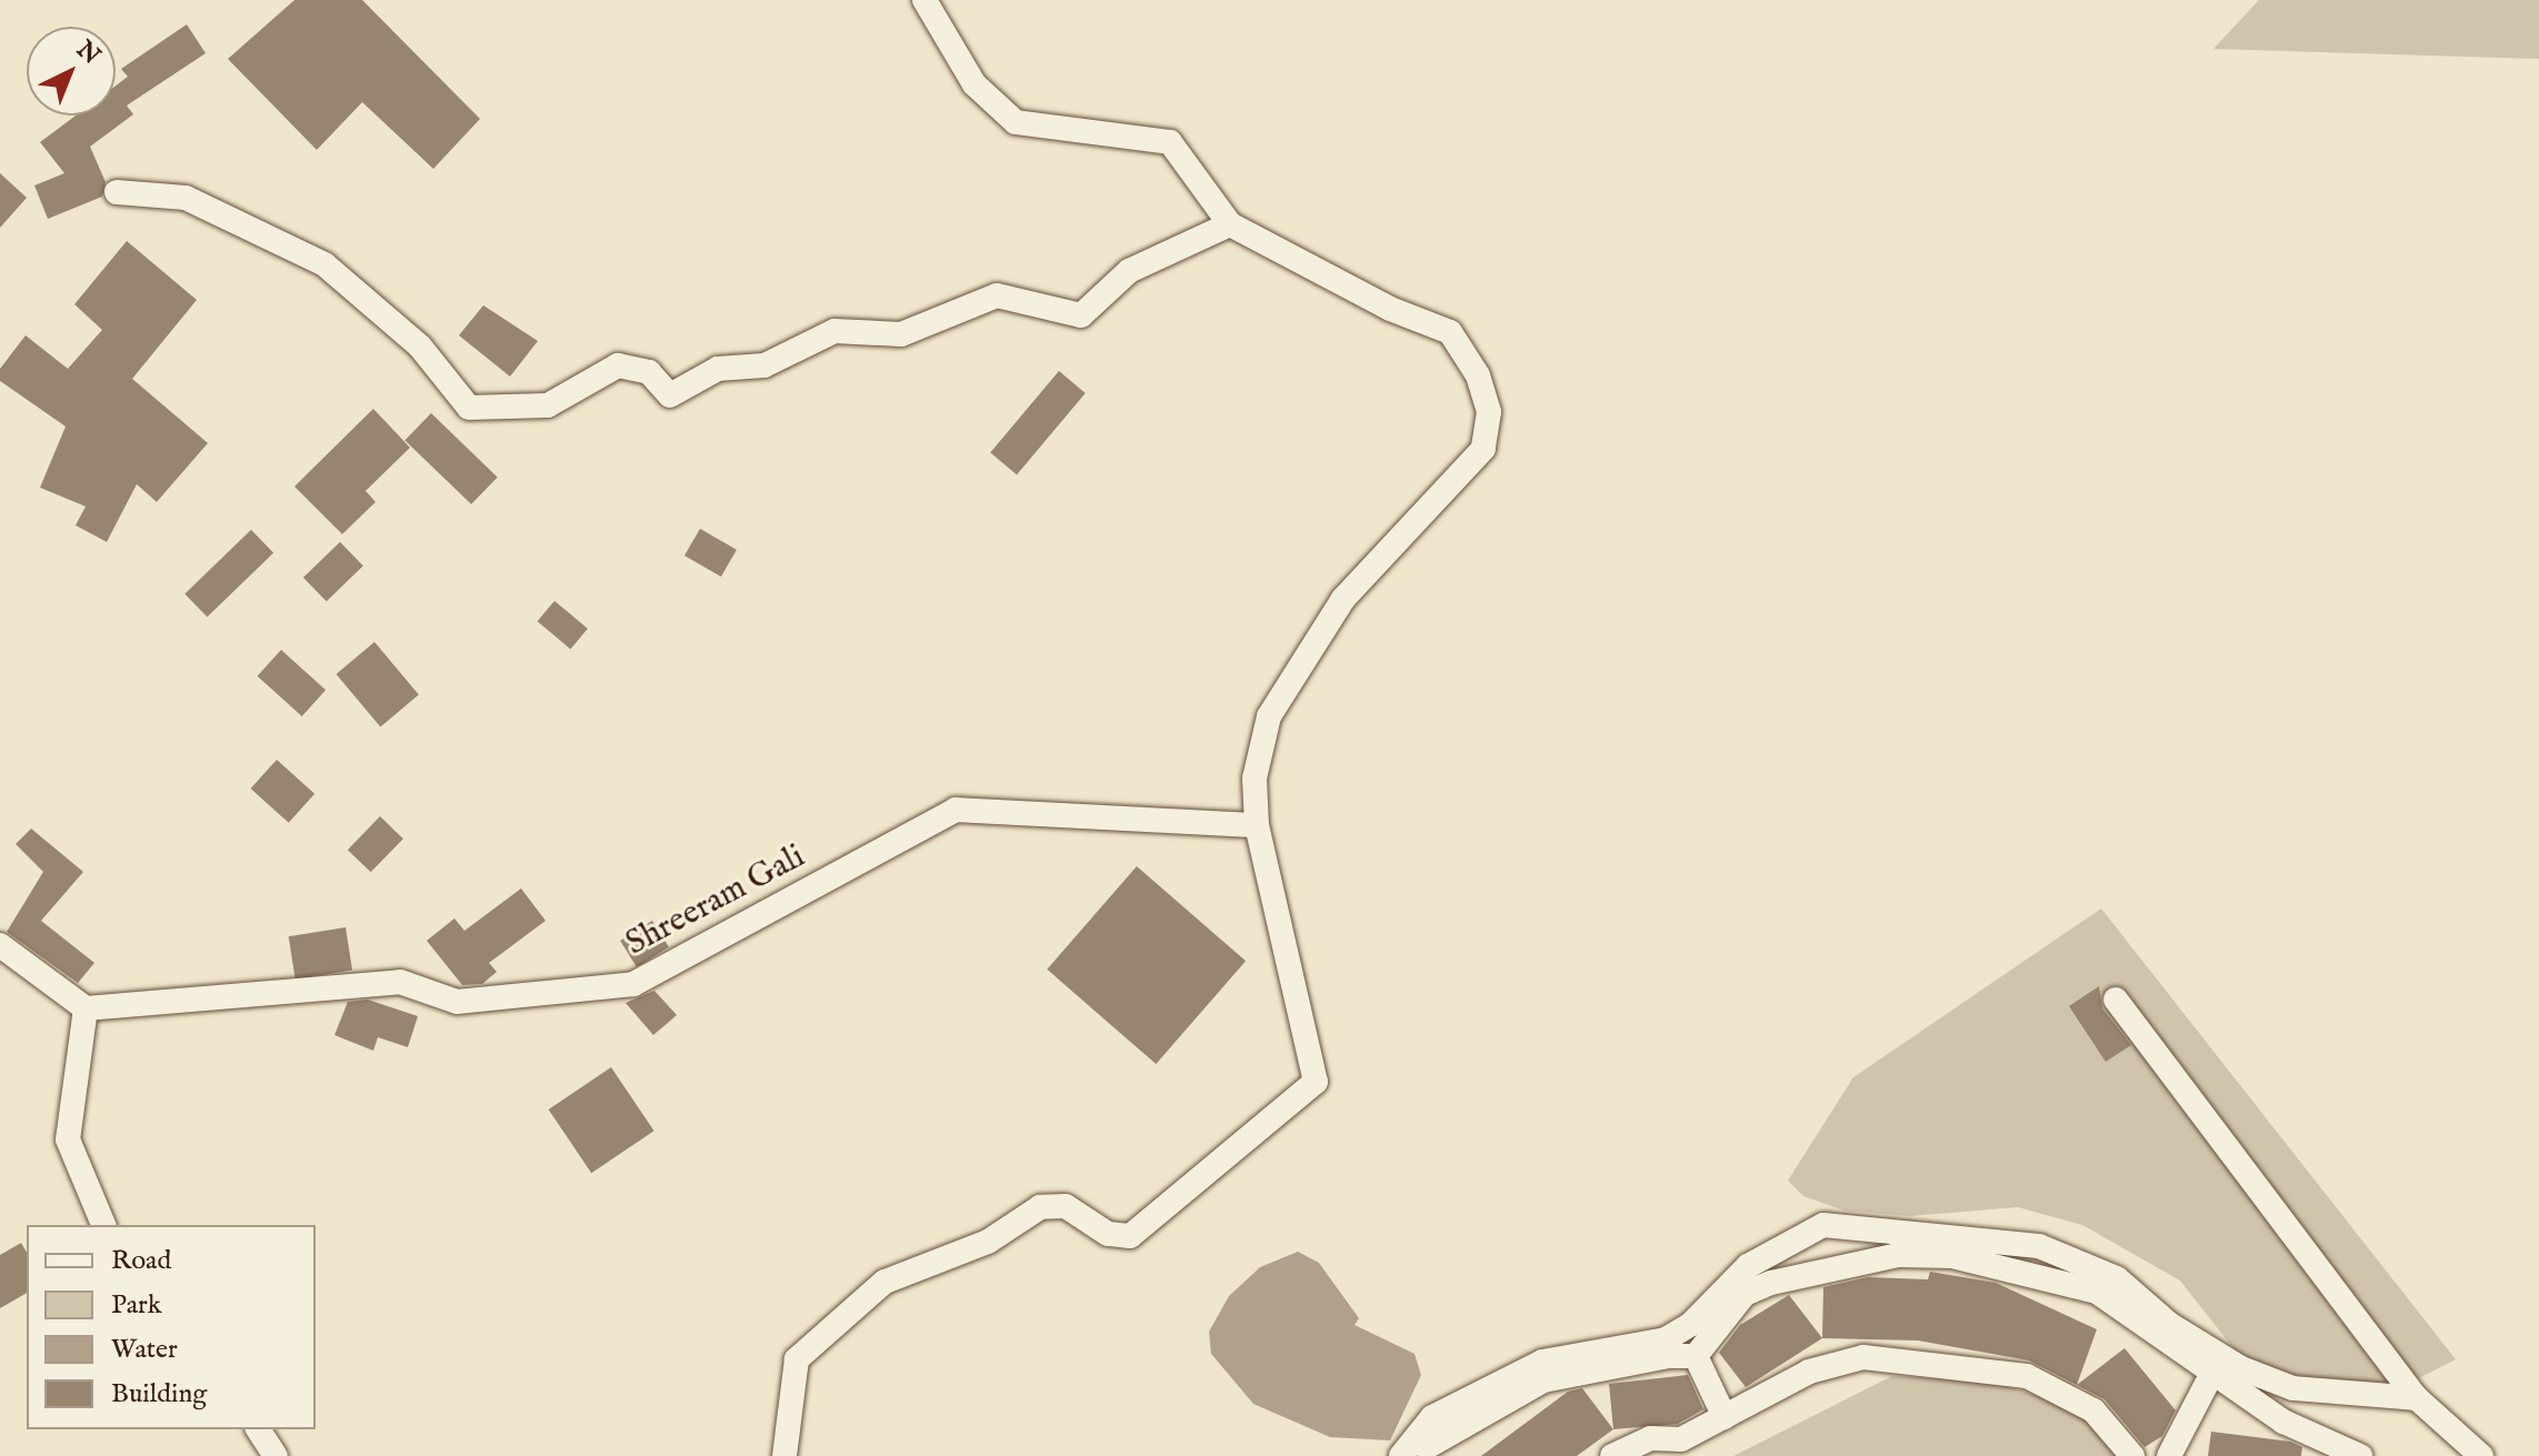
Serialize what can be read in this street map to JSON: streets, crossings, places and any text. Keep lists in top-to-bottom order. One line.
{"streets":{"street":["Shreeram Gali"]},"legend":["Road","Park","Water","Building"],"north":"top right"}
